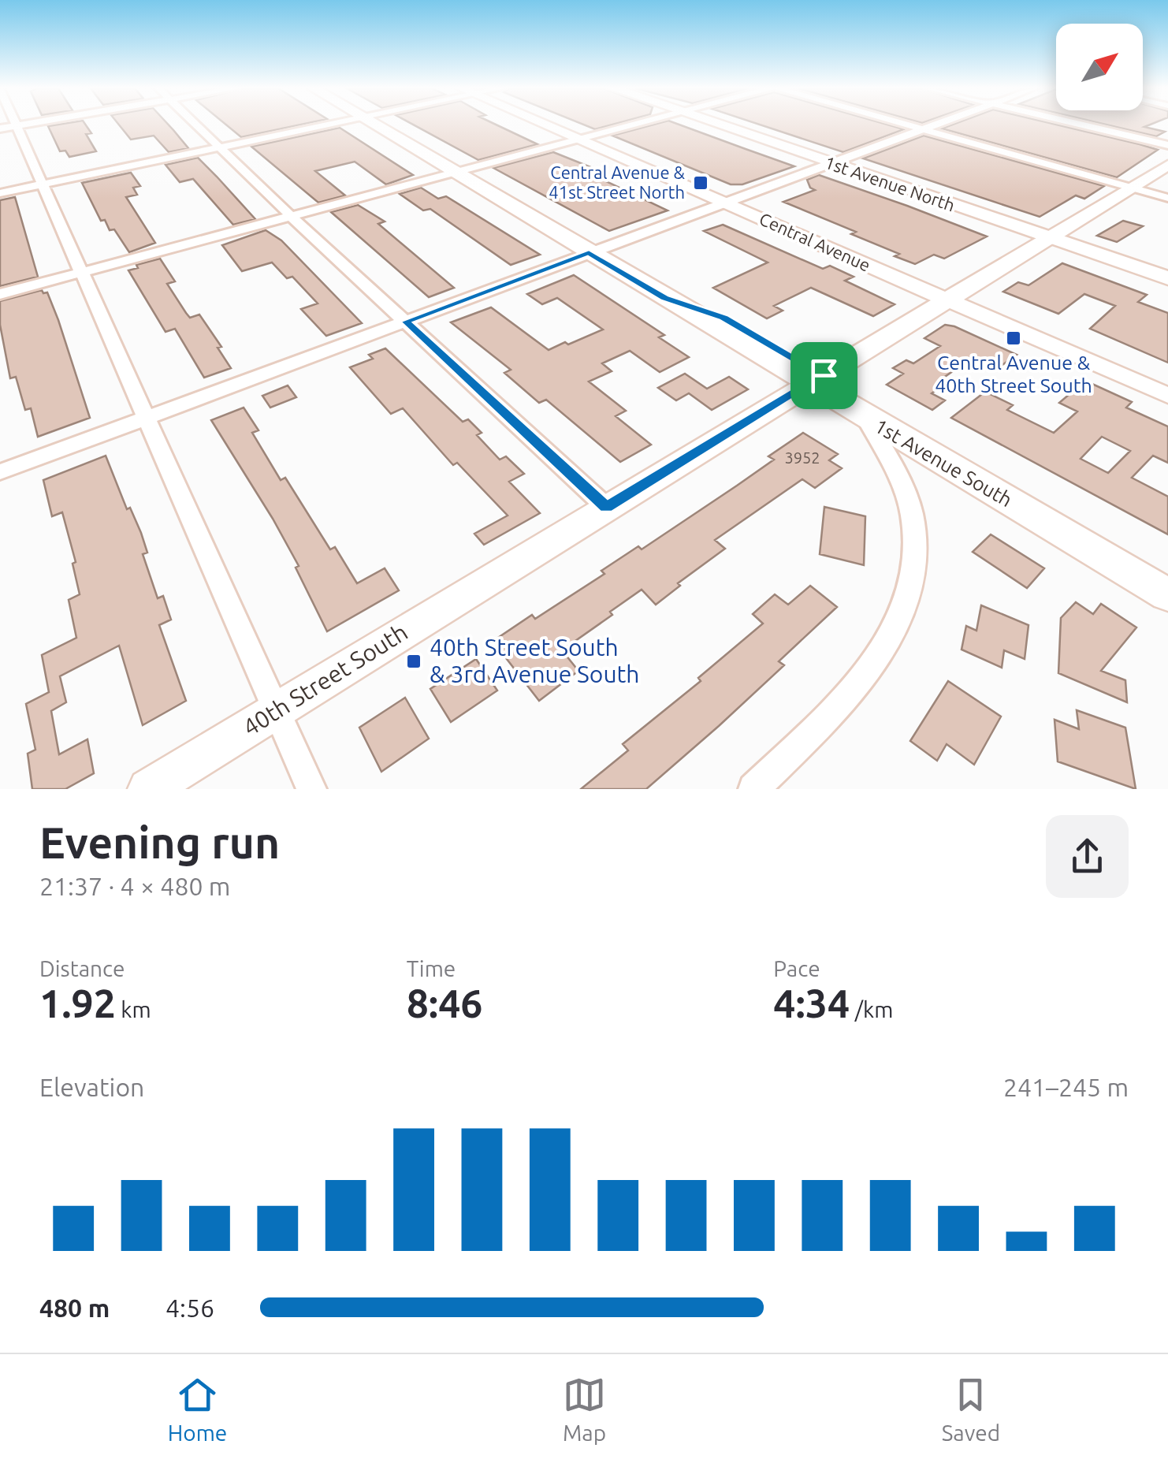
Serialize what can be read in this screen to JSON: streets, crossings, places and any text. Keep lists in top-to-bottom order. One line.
{"streets":{"main road":["1st Avenue North","1st Avenue South"],"street":["Central Avenue","40th Street South"]},"crossings":[["1st Avenue North","40th Street South"],["Central Avenue","40th Street South"],["1st Avenue South","40th Street South"]],"places":{"transit":["Central Avenue & 41st Street North","Central Avenue & 40th Street South","40th Street South & 3rd Avenue South"]},"house_numbers":["3952"],"north":"top right","page":{"heading":["Evening run","21:37 · 4 × 480 m"],"stats":[["Distance","1.92 km"],["Time","8:46"],["Pace","4:34 /km"]],"chart":["Elevation","241–245 m"],"list":[{"name":"480 m","note":"4:56"}],"tabs":["Home","Map","Saved"]}}
